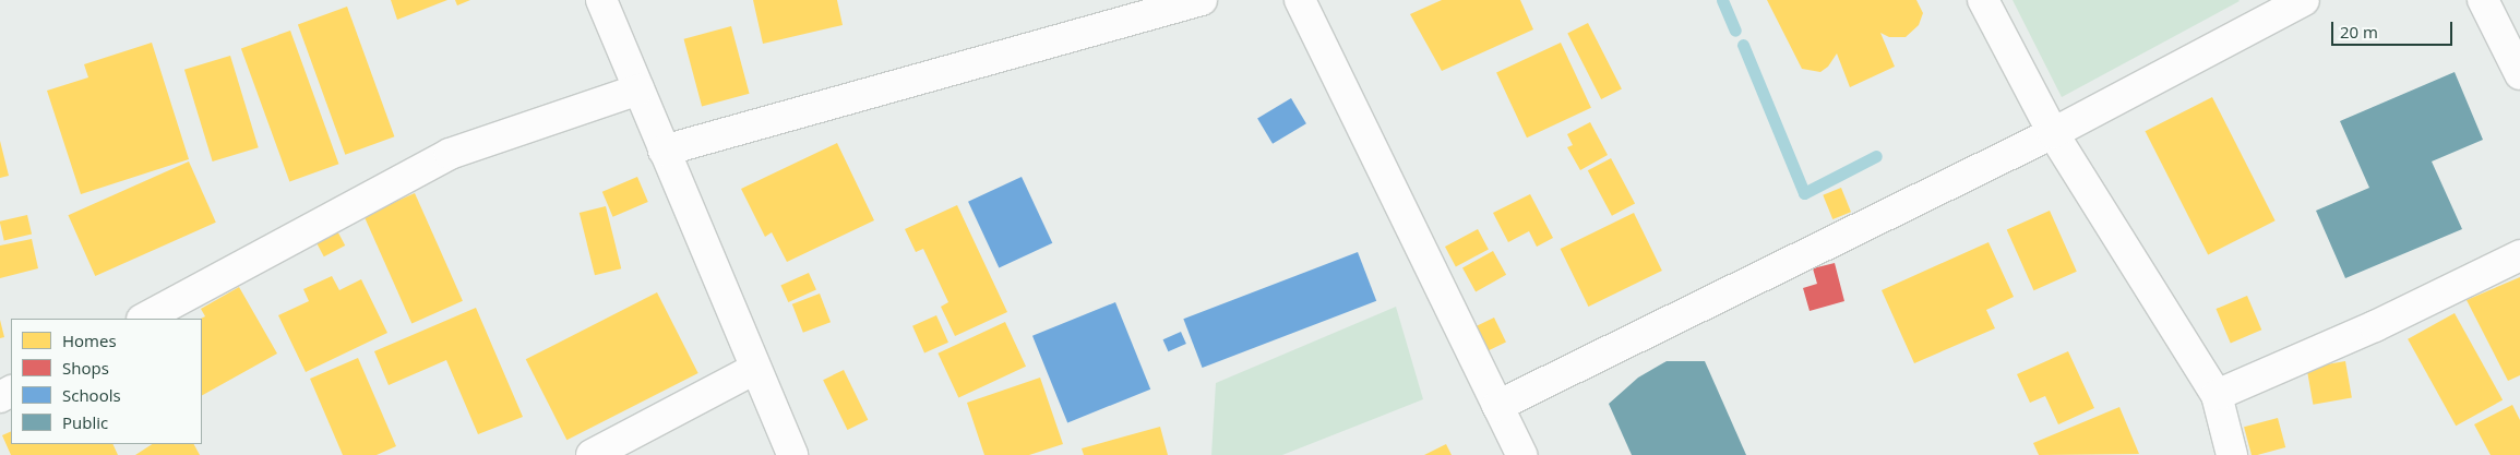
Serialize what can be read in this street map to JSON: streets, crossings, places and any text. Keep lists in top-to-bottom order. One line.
{"legend":["Homes","Shops","Schools","Public"],"scale_bar":"20 m"}
